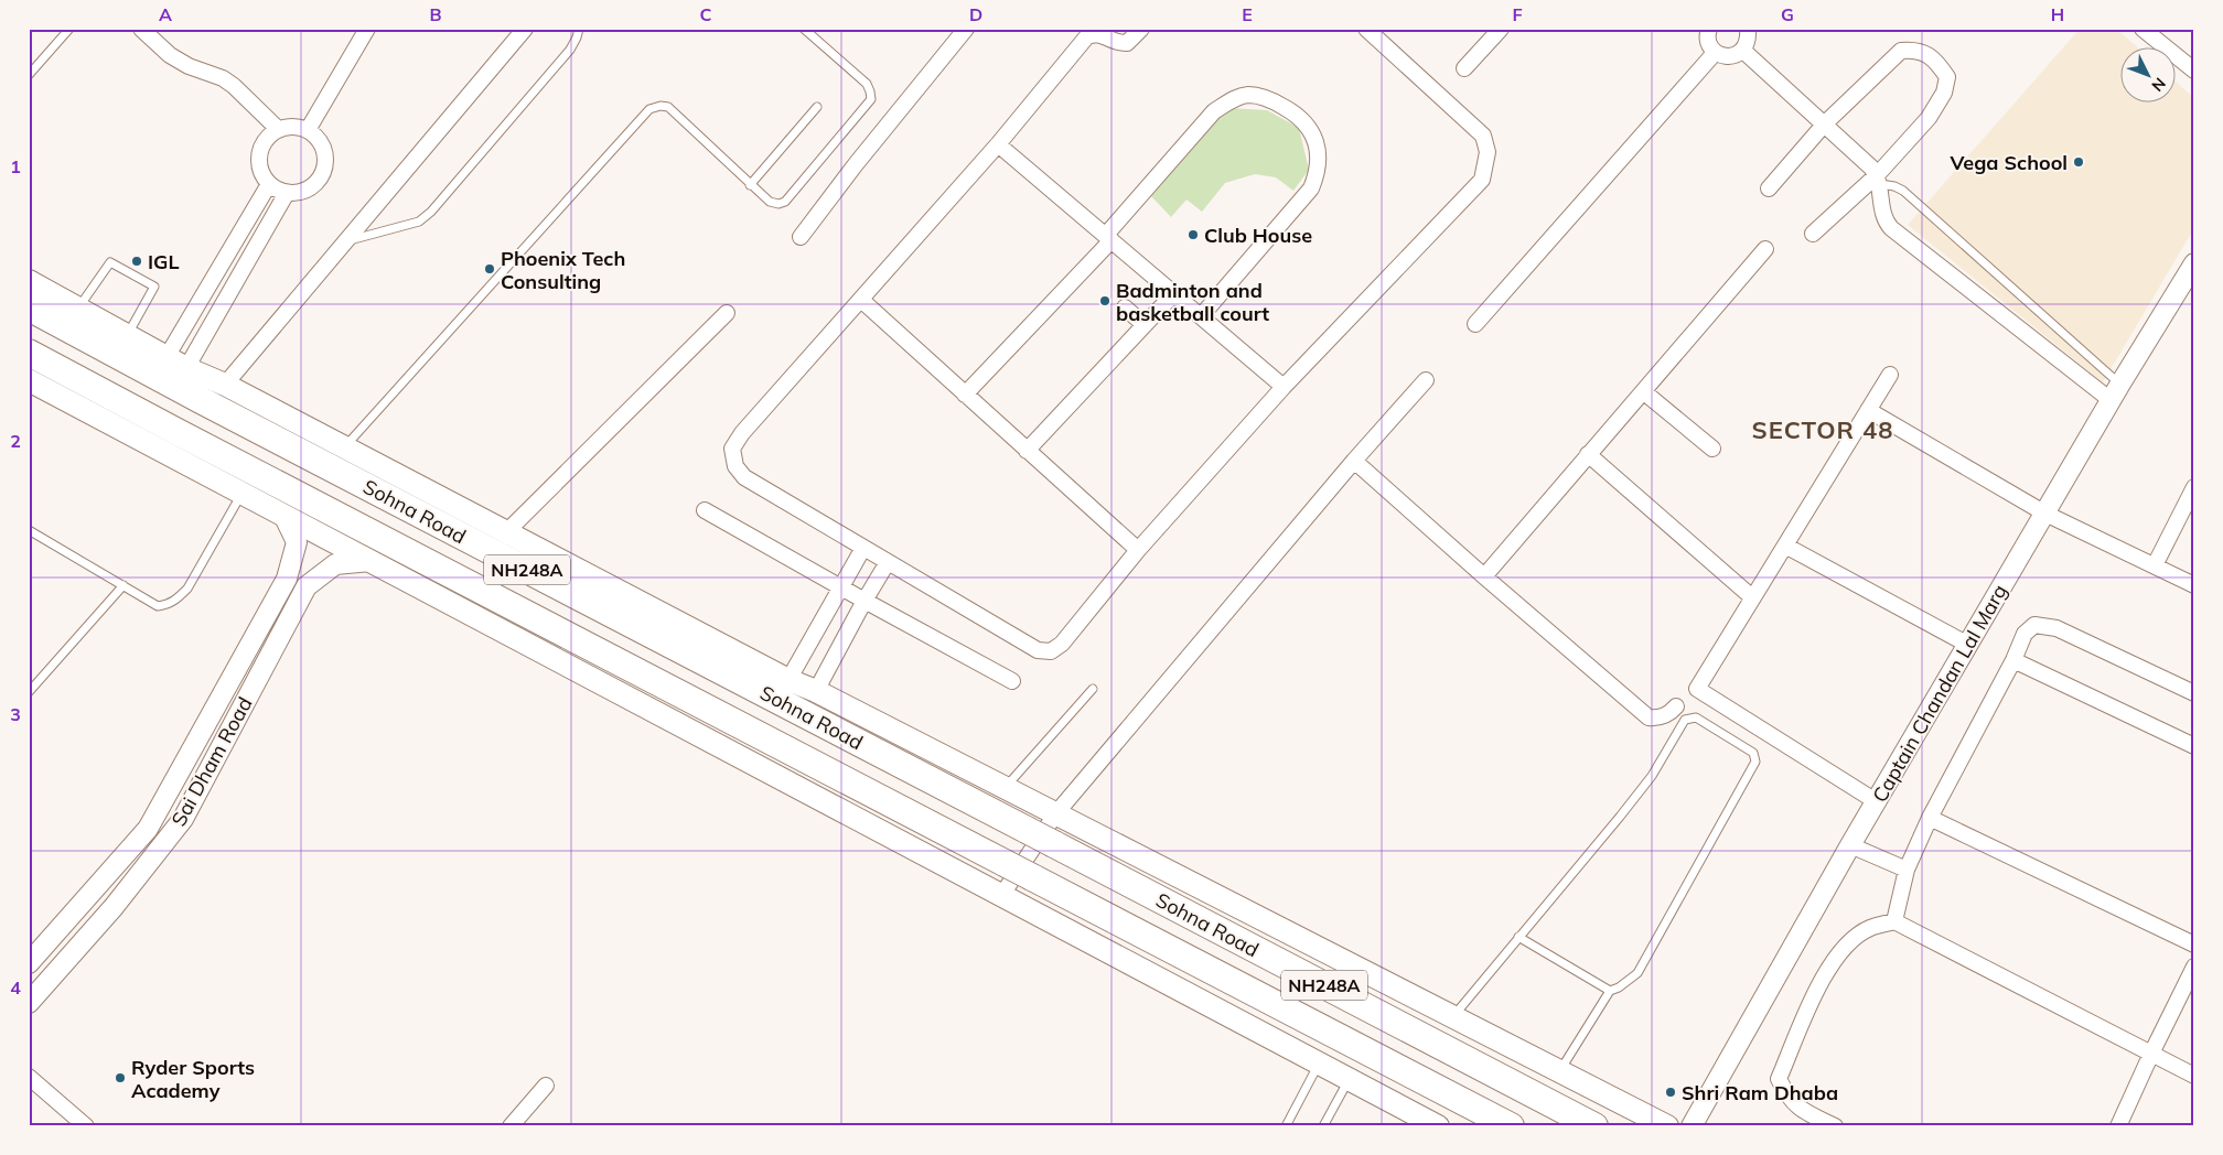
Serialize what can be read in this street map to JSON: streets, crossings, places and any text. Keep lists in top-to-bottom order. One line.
{"streets":{"highway":["Sohna Road","NH248A"],"street":["Captain Chandan Lal Marg","Sai Dham Road"]},"districts":["SECTOR 48"],"places":["Vega School","Club House","IGL","Phoenix Tech Consulting","Badminton and basketball court","Ryder Sports Academy","Shri Ram Dhaba"],"north":"bottom right","grid":{"columns":["A","B","C","D","E","F","G","H"],"rows":["1","2","3","4"]}}
